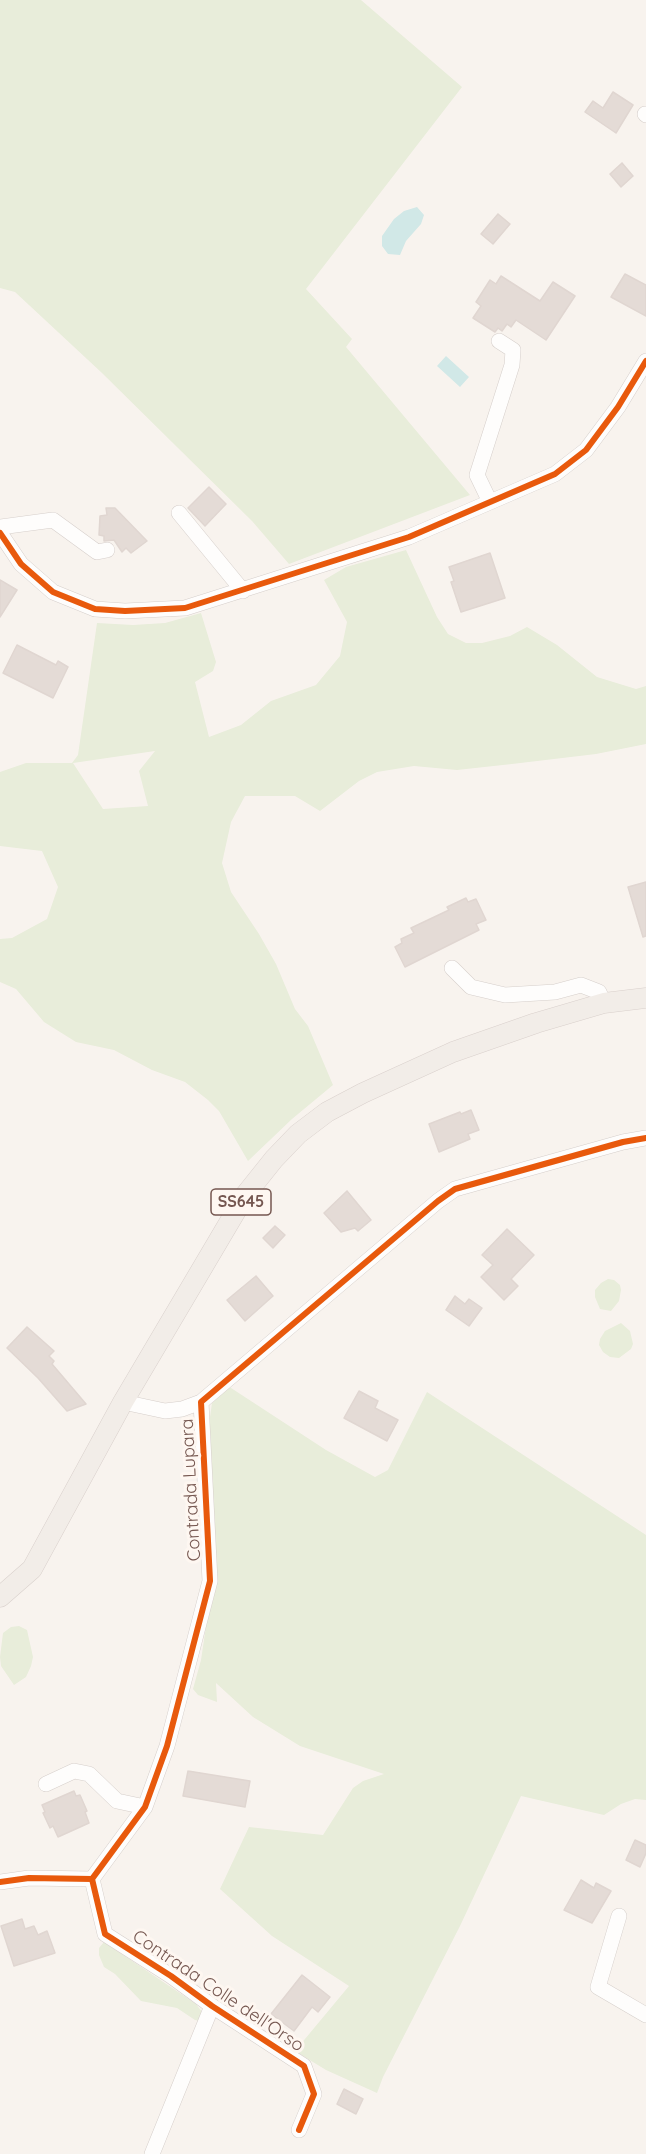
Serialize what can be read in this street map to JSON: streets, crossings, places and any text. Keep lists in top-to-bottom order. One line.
{"streets":{"main road":["SS645"],"street":["Contrada Lupara","Contrada Colle dell'Orso"]},"crossings":[["Contrada Lupara","Contrada Colle dell'Orso"]]}
